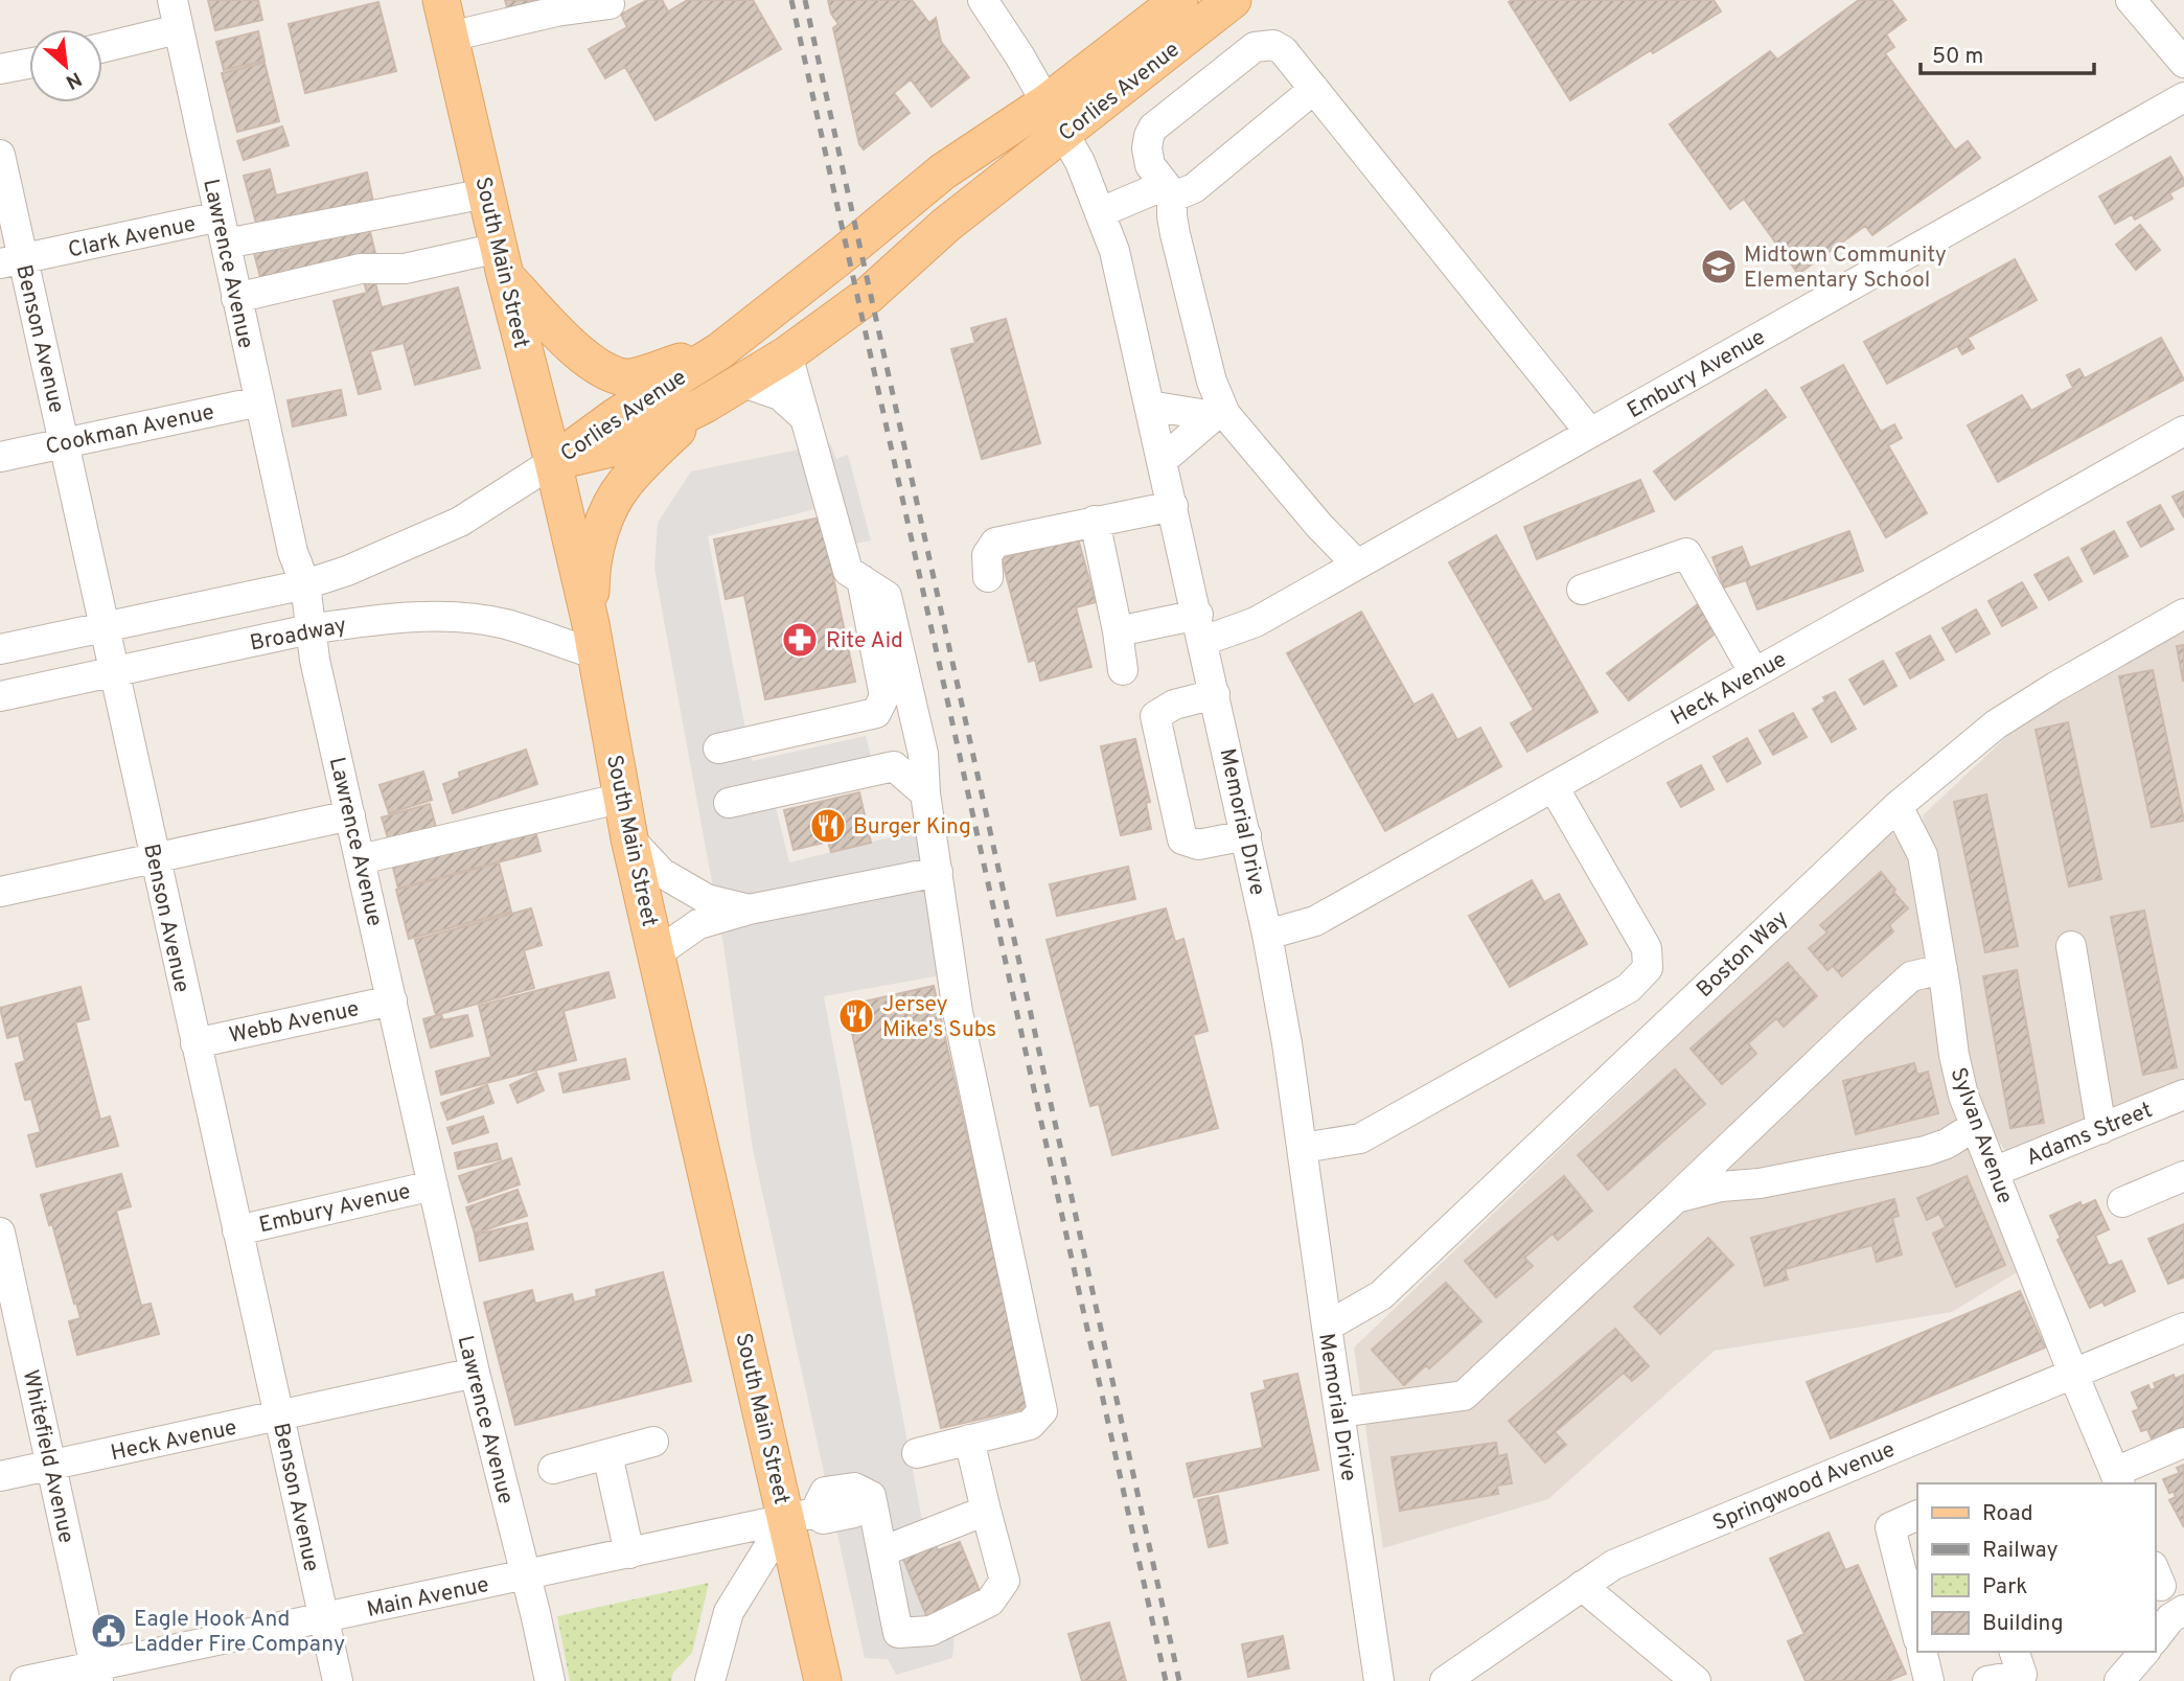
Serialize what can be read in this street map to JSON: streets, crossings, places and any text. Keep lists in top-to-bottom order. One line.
{"streets":{"main road":["Corlies Avenue","South Main Street"],"street":["Clark Avenue","Lawrence Avenue","Benson Avenue","Embury Avenue","Cookman Avenue","Broadway","Heck Avenue","Memorial Drive","Boston Way","Webb Avenue","Adams Street","Sylvan Avenue","Whitefield Avenue","Springwood Avenue","Main Avenue"]},"crossings":[["Corlies Avenue","South Main Street"],["Corlies Avenue","Broadway"],["Corlies Avenue","Memorial Drive"],["Clark Avenue","South Main Street"],["Clark Avenue","Lawrence Avenue"],["Clark Avenue","Benson Avenue"],["South Main Street","Broadway"],["South Main Street","Main Avenue"],["Lawrence Avenue","Embury Avenue"],["Lawrence Avenue","Cookman Avenue"],["Lawrence Avenue","Broadway"],["Lawrence Avenue","Heck Avenue"],["Lawrence Avenue","Webb Avenue"],["Lawrence Avenue","Main Avenue"],["Benson Avenue","Embury Avenue"],["Benson Avenue","Cookman Avenue"],["Benson Avenue","Broadway"],["Benson Avenue","Heck Avenue"],["Benson Avenue","Webb Avenue"],["Benson Avenue","Main Avenue"],["Embury Avenue","Memorial Drive"],["Heck Avenue","Memorial Drive"],["Heck Avenue","Whitefield Avenue"],["Memorial Drive","Boston Way"],["Boston Way","Sylvan Avenue"],["Adams Street","Sylvan Avenue"],["Sylvan Avenue","Springwood Avenue"],["Whitefield Avenue","Main Avenue"]],"places":{"school or university":["Midtown Community Elementary School"],"pharmacy":["Rite Aid"],"restaurant":["Burger King","Jersey Mike's Subs"],"public building":["Eagle Hook And Ladder Fire Company"]},"legend":["Road","Railway","Park","Building"],"scale_bar":"50 m","north":"bottom right"}
